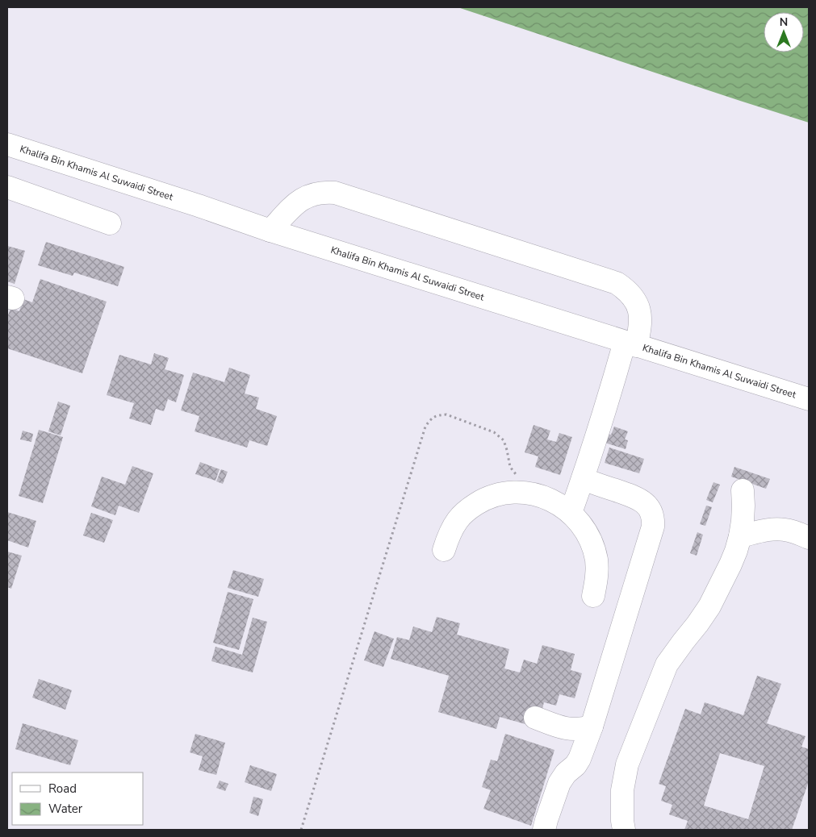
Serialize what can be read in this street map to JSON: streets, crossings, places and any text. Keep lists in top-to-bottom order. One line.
{"streets":{"street":["Khalifa Bin Khamis Al Suwaidi Street"]},"legend":["Road","Water"],"north":"top"}
